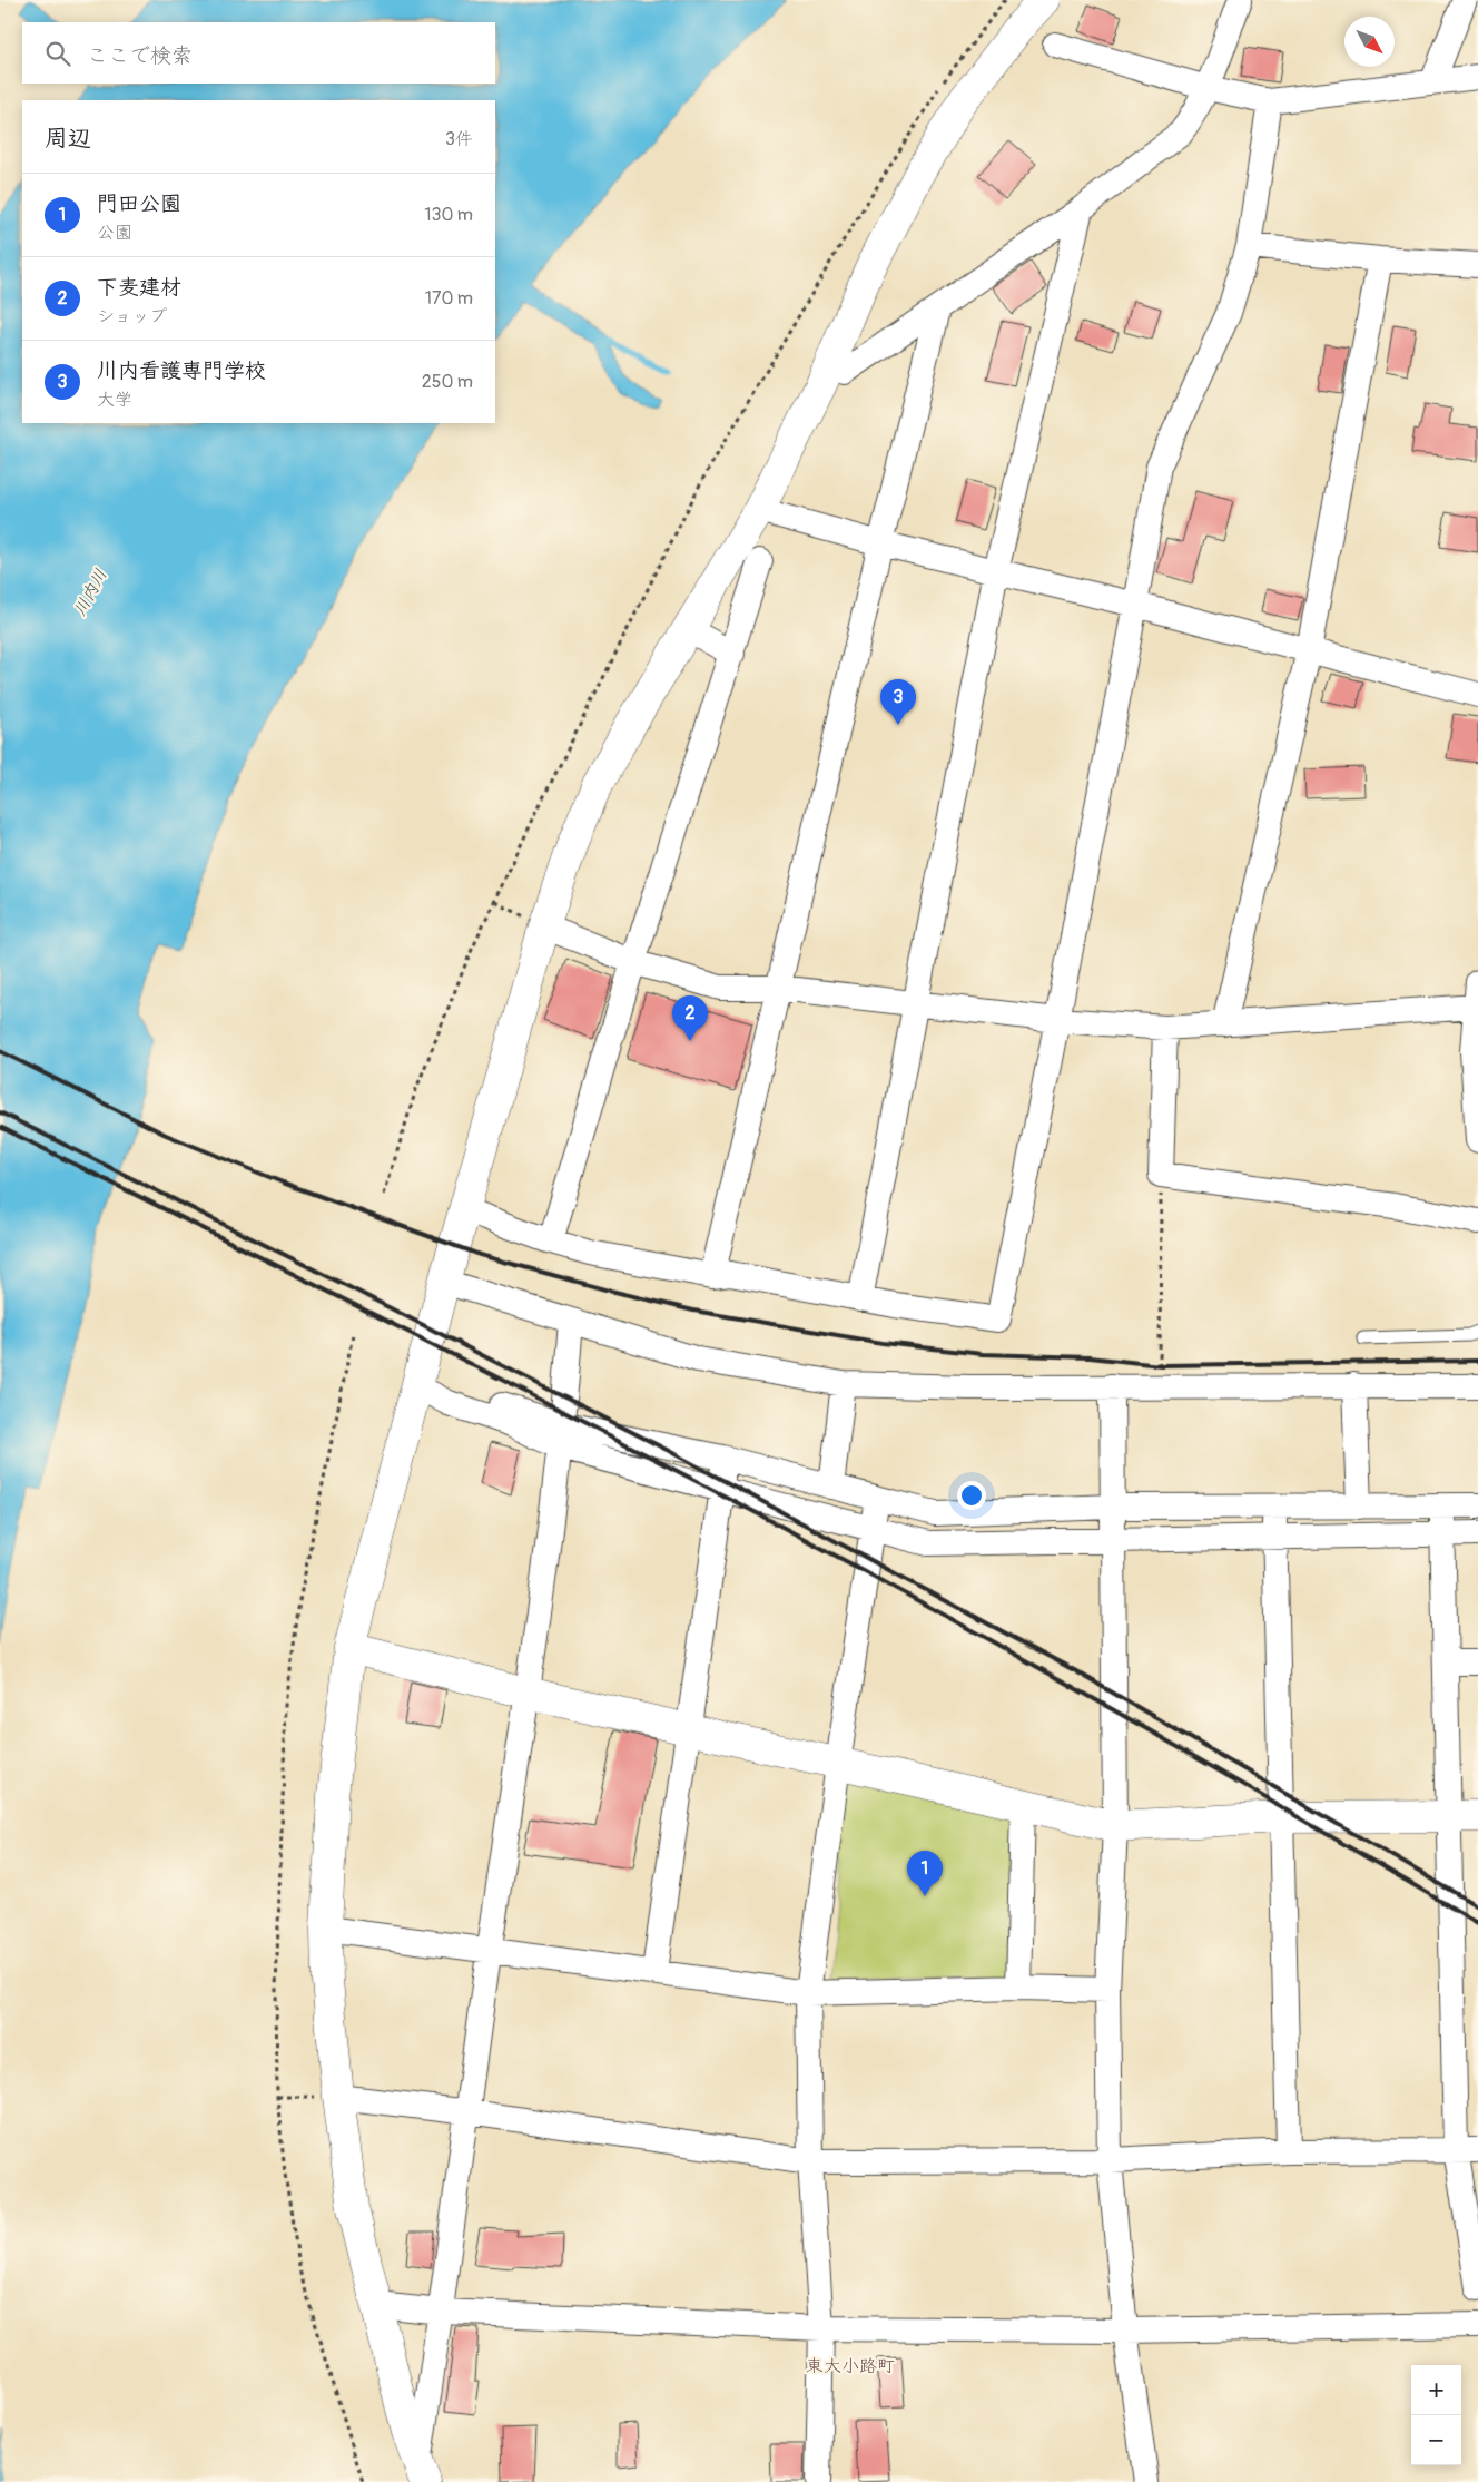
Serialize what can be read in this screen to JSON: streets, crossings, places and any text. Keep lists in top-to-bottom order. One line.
{"districts":["東大小路町"],"water":["川内川"],"north":"bottom right","page":{"search":"ここで検索","heading":["周辺","3件"],"list":[{"mark":"1","name":"門田公園","note":"公園","value":"130 m"},{"mark":"2","name":"下麦建材","note":"ショップ","value":"170 m"},{"mark":"3","name":"川内看護専門学校","note":"大学","value":"250 m"}],"pins":["3","2","1"],"map_buttons":["+","−"]}}
